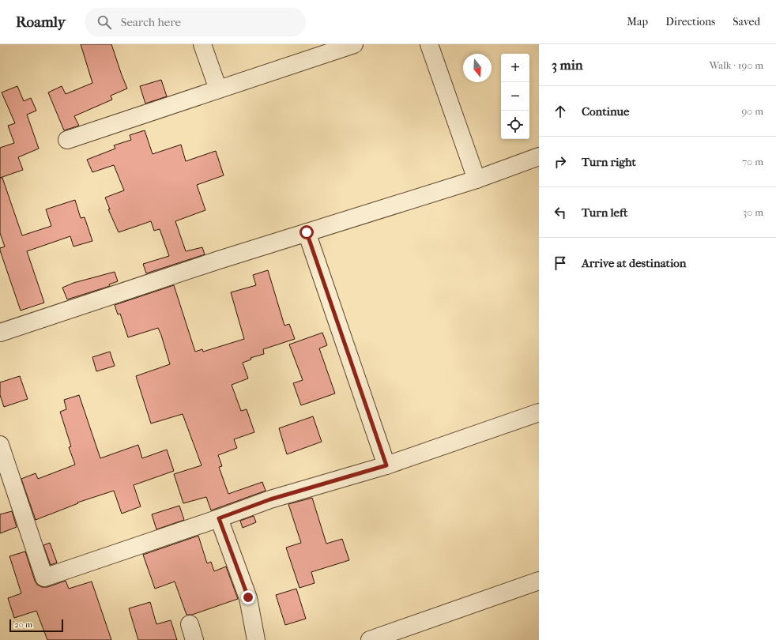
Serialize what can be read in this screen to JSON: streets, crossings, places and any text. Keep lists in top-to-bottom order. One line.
{"scale_bar":"20 m","north":"bottom","page":{"header":"Roamly","search":"Search here","nav":["Map","Directions","Saved"],"heading":["3 min","Walk · 190 m"],"map_buttons":["+","−"],"list":[["Continue","90 m"],["Turn right","70 m"],["Turn left","30 m"],"Arrive at destination"],"scale":"20 m"}}
